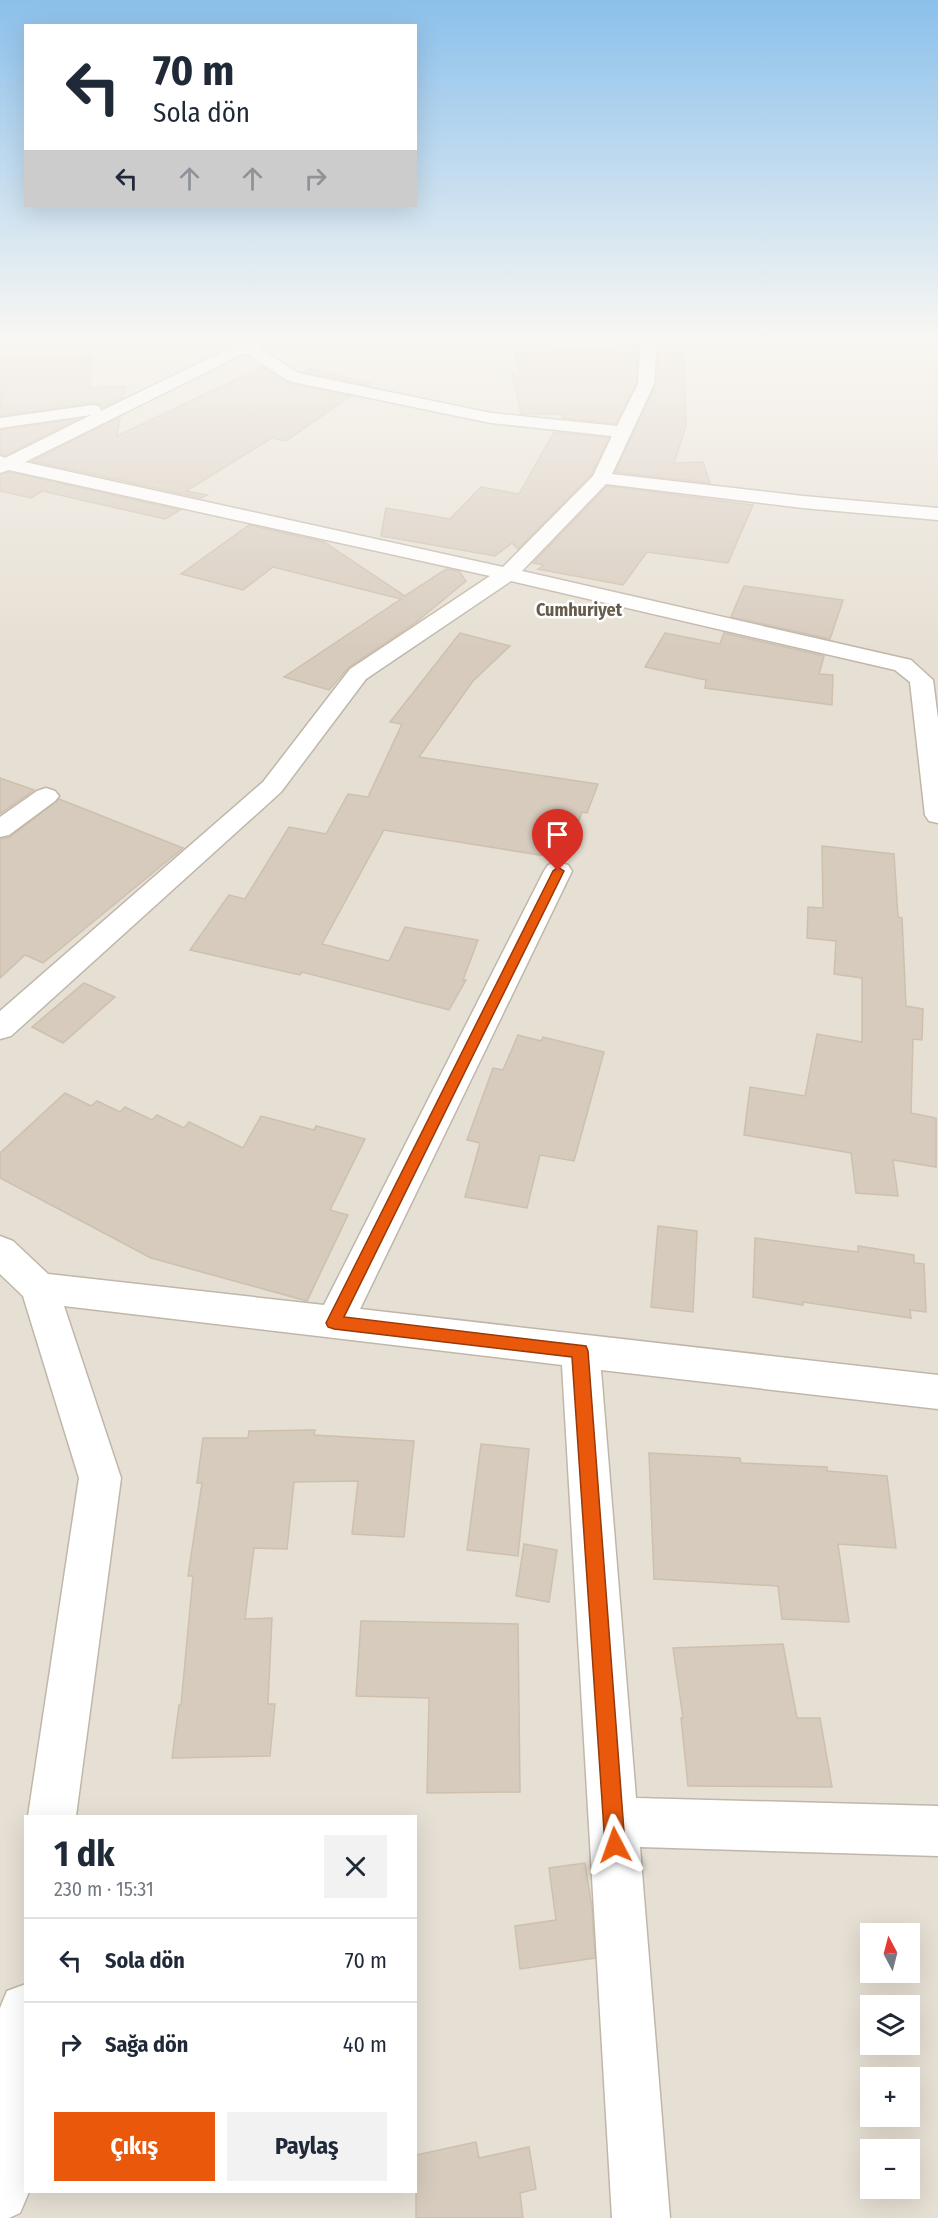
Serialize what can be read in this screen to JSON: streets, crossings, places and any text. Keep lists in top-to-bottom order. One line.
{"districts":["Cumhuriyet"],"north":"top","page":{"turn":["70 m","Sola dön"],"heading":["1 dk","230 m · 15:31"],"list":[{"name":"Sola dön","value":"70 m"},{"name":"Sağa dön","value":"40 m"}],"map_buttons":["+","−"],"buttons":["Çıkış","Paylaş"]}}
